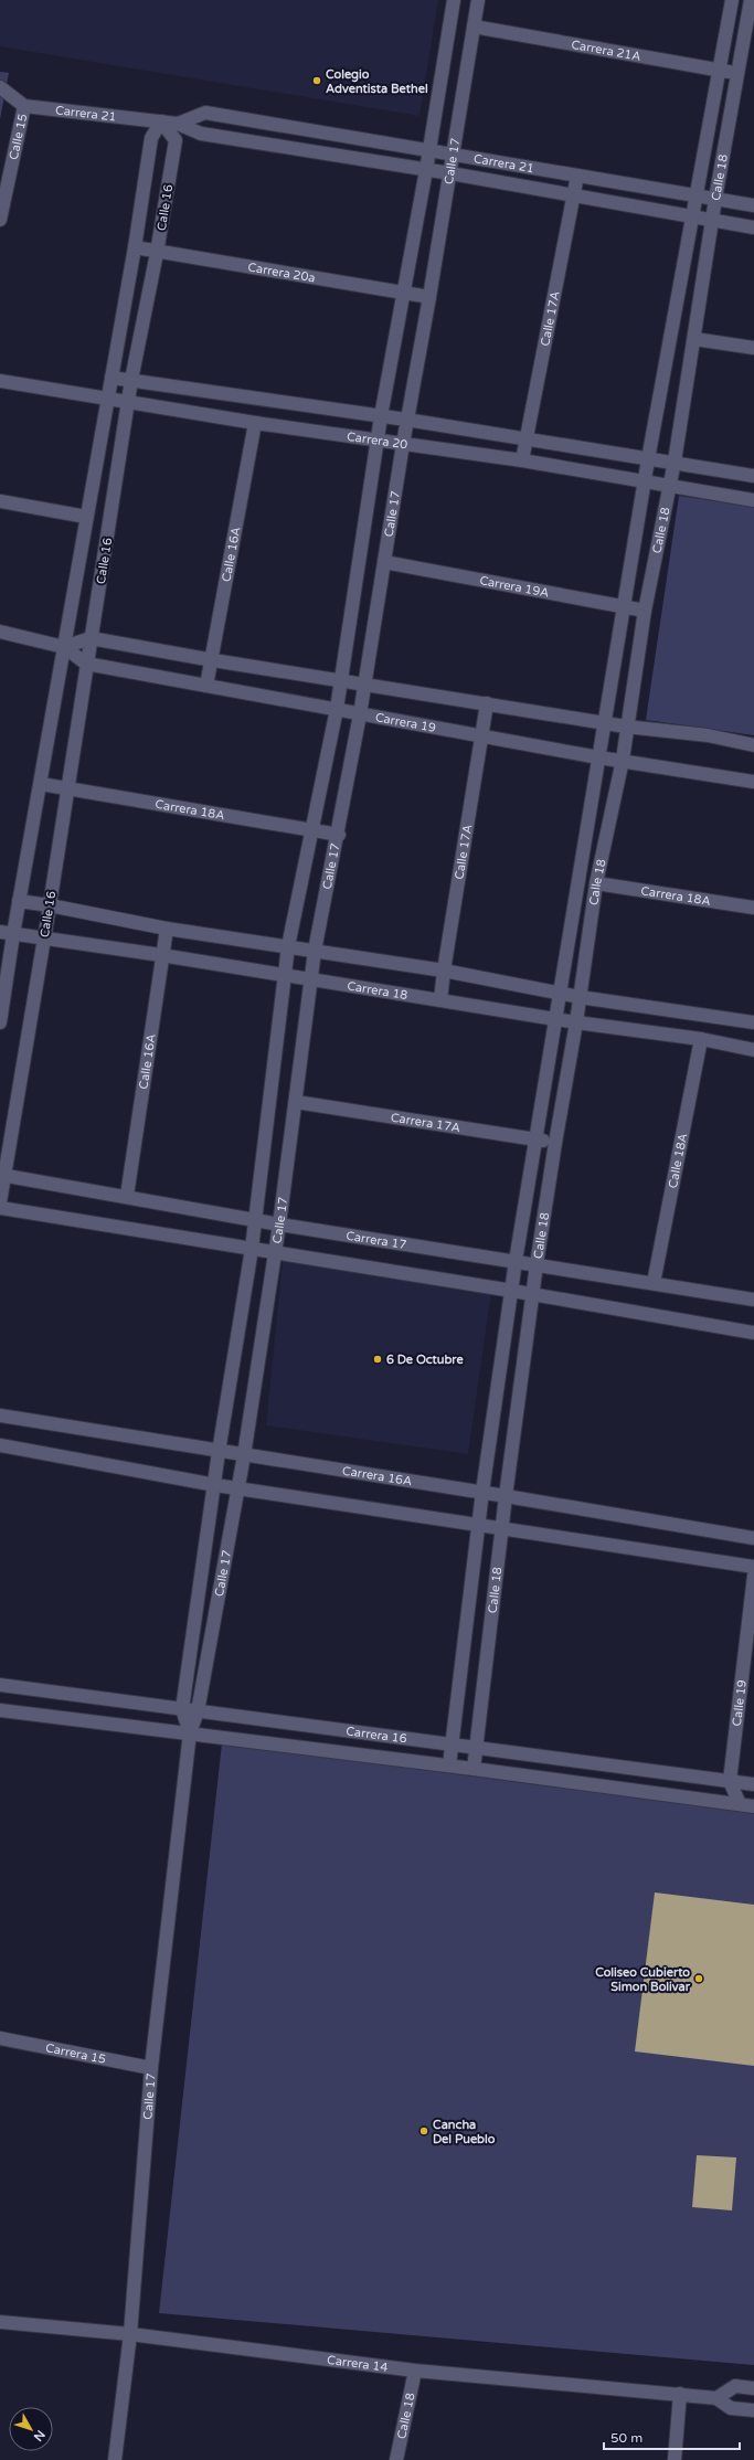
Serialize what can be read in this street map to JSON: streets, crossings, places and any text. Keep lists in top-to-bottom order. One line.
{"streets":{"street":["Carrera 21A","Carrera 21","Calle 15","Calle 17","Calle 18","Calle 16","Carrera 20a","Calle 17A","Carrera 20","Calle 16A","Carrera 19A","Carrera 19","Carrera 18A","Carrera 18","Carrera 17A","Calle 18A","Carrera 17","Carrera 16A","Calle 19","Carrera 16","Carrera 15","Carrera 14"]},"crossings":[["Carrera 21A","Calle 17"],["Carrera 21A","Calle 18"],["Carrera 21","Calle 15"],["Carrera 21","Calle 17"],["Carrera 21","Calle 18"],["Carrera 21","Calle 16"],["Carrera 21","Calle 17A"],["Calle 17","Carrera 20a"],["Calle 17","Carrera 20"],["Calle 17","Carrera 19A"],["Calle 17","Carrera 19"],["Calle 17","Carrera 18A"],["Calle 17","Carrera 18"],["Calle 17","Carrera 17A"],["Calle 17","Carrera 17"],["Calle 17","Carrera 16A"],["Calle 17","Carrera 16"],["Calle 17","Carrera 15"],["Calle 17","Carrera 14"],["Calle 18","Carrera 20"],["Calle 18","Carrera 19A"],["Calle 18","Carrera 19"],["Calle 18","Carrera 18A"],["Calle 18","Carrera 18"],["Calle 18","Carrera 17A"],["Calle 18","Carrera 17"],["Calle 18","Carrera 16A"],["Calle 18","Carrera 16"],["Calle 18","Carrera 14"],["Calle 16","Carrera 20a"],["Calle 16","Carrera 20"],["Calle 16","Carrera 19"],["Calle 16","Carrera 18A"],["Calle 16","Carrera 18"],["Calle 16","Carrera 17"],["Calle 17A","Carrera 20"],["Calle 17A","Carrera 19"],["Calle 17A","Carrera 18"],["Carrera 20","Calle 16A"],["Calle 16A","Carrera 19"],["Calle 16A","Carrera 18"],["Calle 16A","Carrera 17"],["Carrera 18","Calle 18A"],["Calle 18A","Carrera 17"],["Calle 19","Carrera 16"]],"places":["Colegio Adventista Bethel","6 De Octubre","Coliseo Cubierto Simon Bolivar","Cancha Del Pueblo"],"scale_bar":"50 m","north":"bottom right"}
